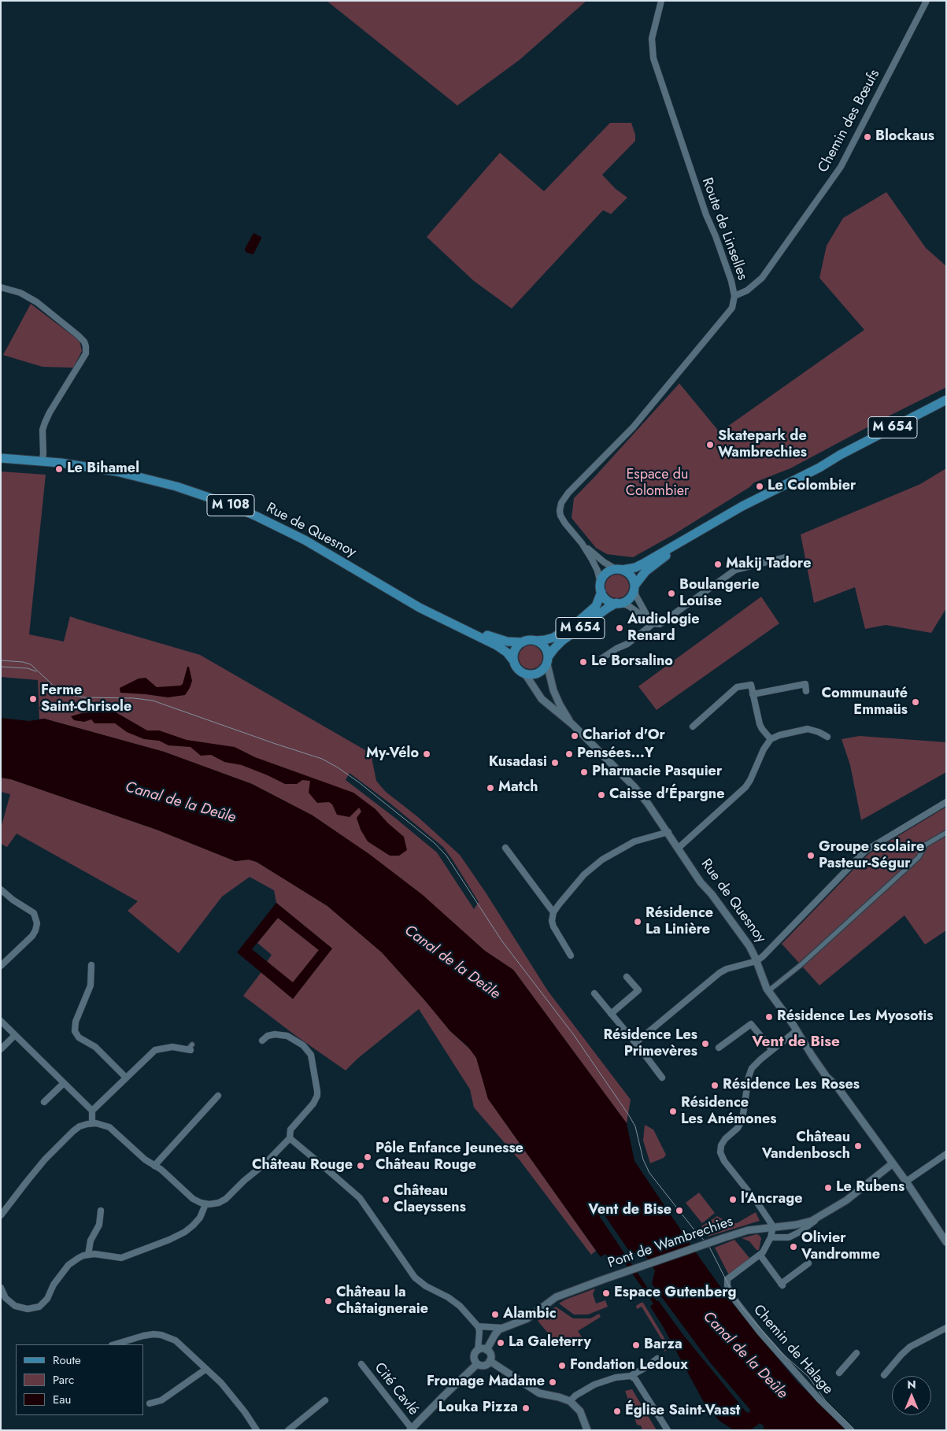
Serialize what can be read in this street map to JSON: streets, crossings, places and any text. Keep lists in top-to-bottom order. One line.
{"streets":{"main road":["M 654","M 108","Rue de Quesnoy"],"street":["Chemin des Bœufs","Route de Linselles","Pont de Wambrechies","Chemin de Halage","Cité Cavlé"]},"crossings":[["Chemin des Bœufs","Route de Linselles"],["Route de Linselles","M 654"],["M 654","Rue de Quesnoy"],["Rue de Quesnoy","Pont de Wambrechies"]],"districts":["Vent de Bise"],"water":["Canal de la Deûle"],"parks":["Espace du Colombier"],"places":["Blockaus","Skatepark de Wambrechies","Le Bihamel","Le Colombier","Makij Tadore","Boulangerie Louise","Audiologie Renard","Le Borsalino","Ferme Saint-Chrisole","Communauté Emmaüs","Chariot d'Or","My-Vélo","Pensées...Y","Kusadasi","Pharmacie Pasquier","Match","Caisse d'Épargne","Groupe scolaire Pasteur-Ségur","Résidence La Linière","Résidence Les Myosotis","Résidence Les Primevères","Résidence Les Roses","Résidence Les Anémones","Château Vandenbosch","Pôle Enfance Jeunesse Château Rouge","Château Rouge","Le Rubens","Château Claeyssens","l'Ancrage","Vent de Bise","Olivier Vandromme","Espace Gutenberg","Château la Châtaigneraie","Alambic","La Galeterry","Barza","Fondation Ledoux","Fromage Madame","Louka Pizza","Église Saint-Vaast"],"legend":["Route","Parc","Eau"],"north":"top"}
